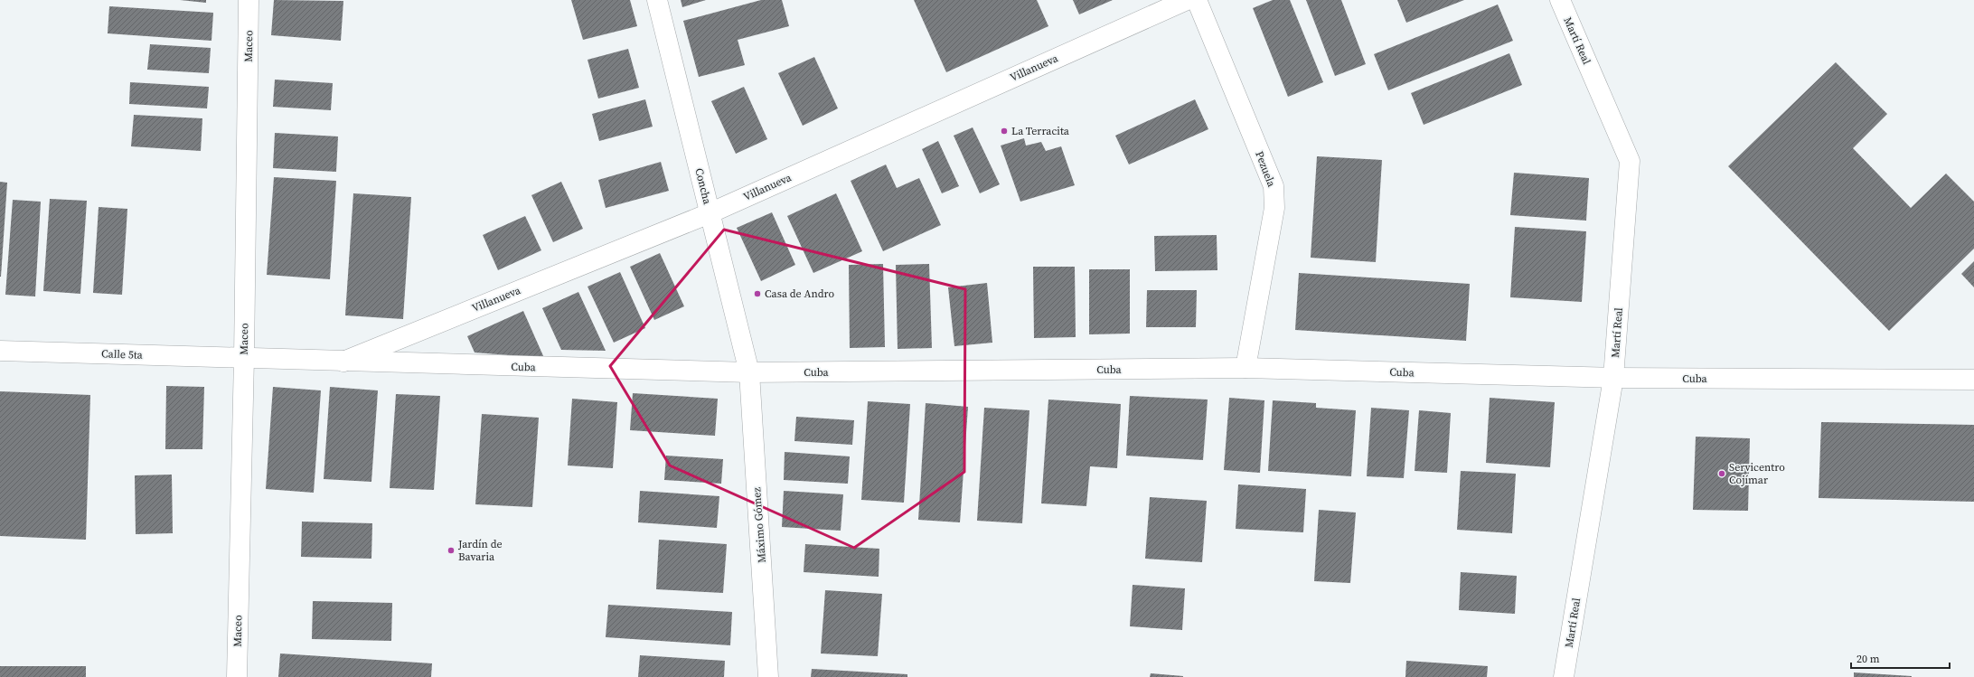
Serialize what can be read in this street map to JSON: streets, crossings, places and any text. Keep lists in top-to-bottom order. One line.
{"streets":{"street":["Martí Real","Maceo","Villanueva","Pezuela","Concha","Calle 5ta","Cuba","Máximo Gómez"]},"crossings":[["Martí Real","Cuba"],["Maceo","Calle 5ta"],["Maceo","Cuba"],["Villanueva","Concha"],["Villanueva","Cuba"],["Pezuela","Cuba"],["Concha","Cuba"],["Concha","Máximo Gómez"],["Calle 5ta","Cuba"],["Cuba","Máximo Gómez"]],"places":["La Terracita","Casa de Andro","Servicentro Cojímar","Jardín de Bavaria"],"scale_bar":"20 m"}
